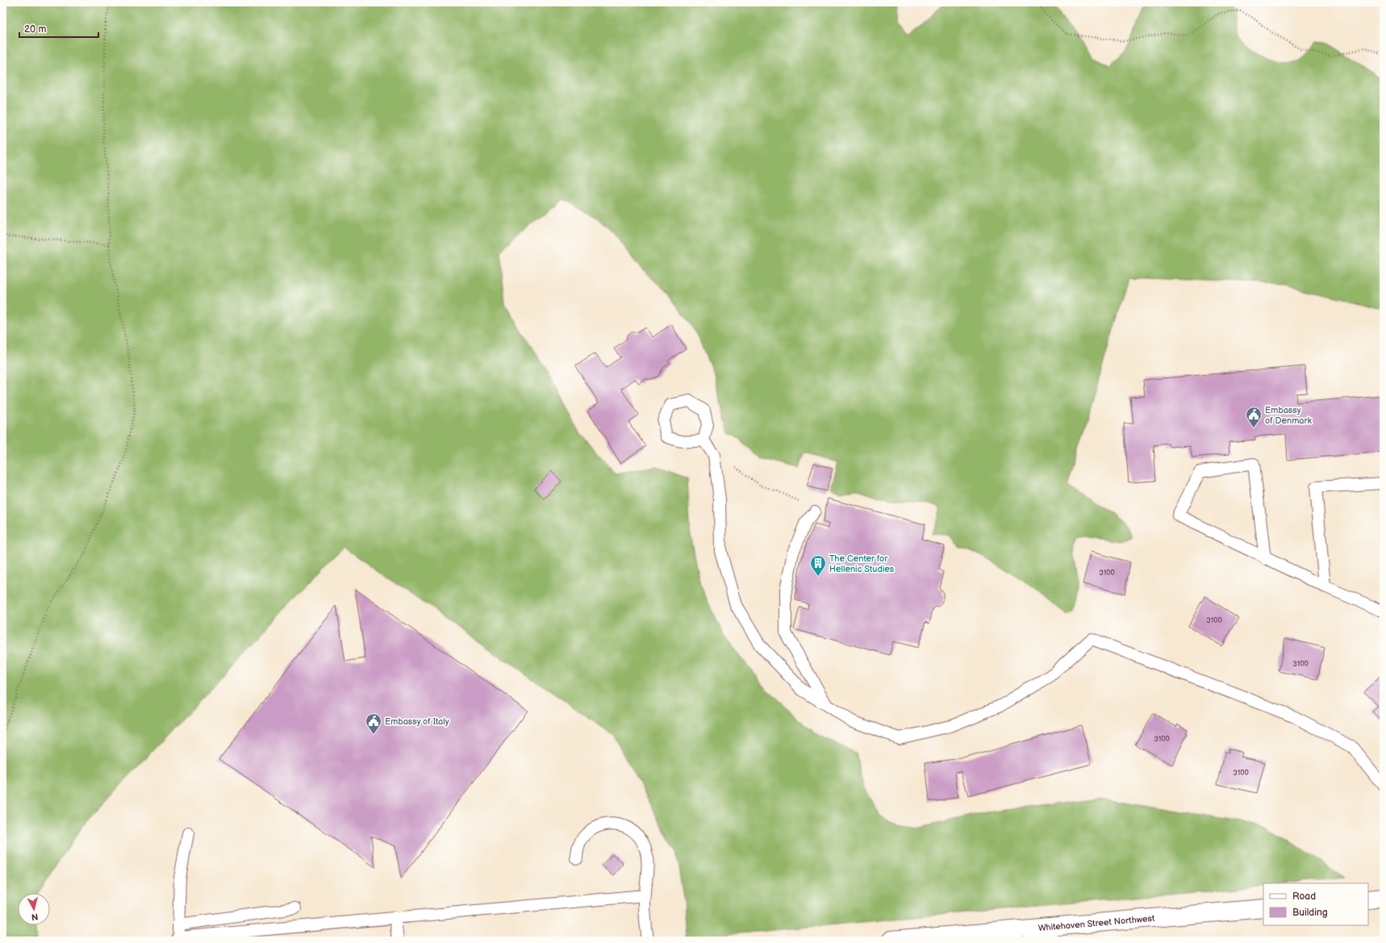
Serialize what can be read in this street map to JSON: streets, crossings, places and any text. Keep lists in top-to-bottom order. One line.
{"streets":{"street":["Whitehaven Street Northwest"]},"places":{"public building":["Embassy of Denmark","Embassy of Italy"],"building":["The Center for Hellenic Studies"]},"house_numbers":["3100","3100","3100","3100","3100"],"legend":["Road","Building"],"scale_bar":"20 m","north":"bottom"}
